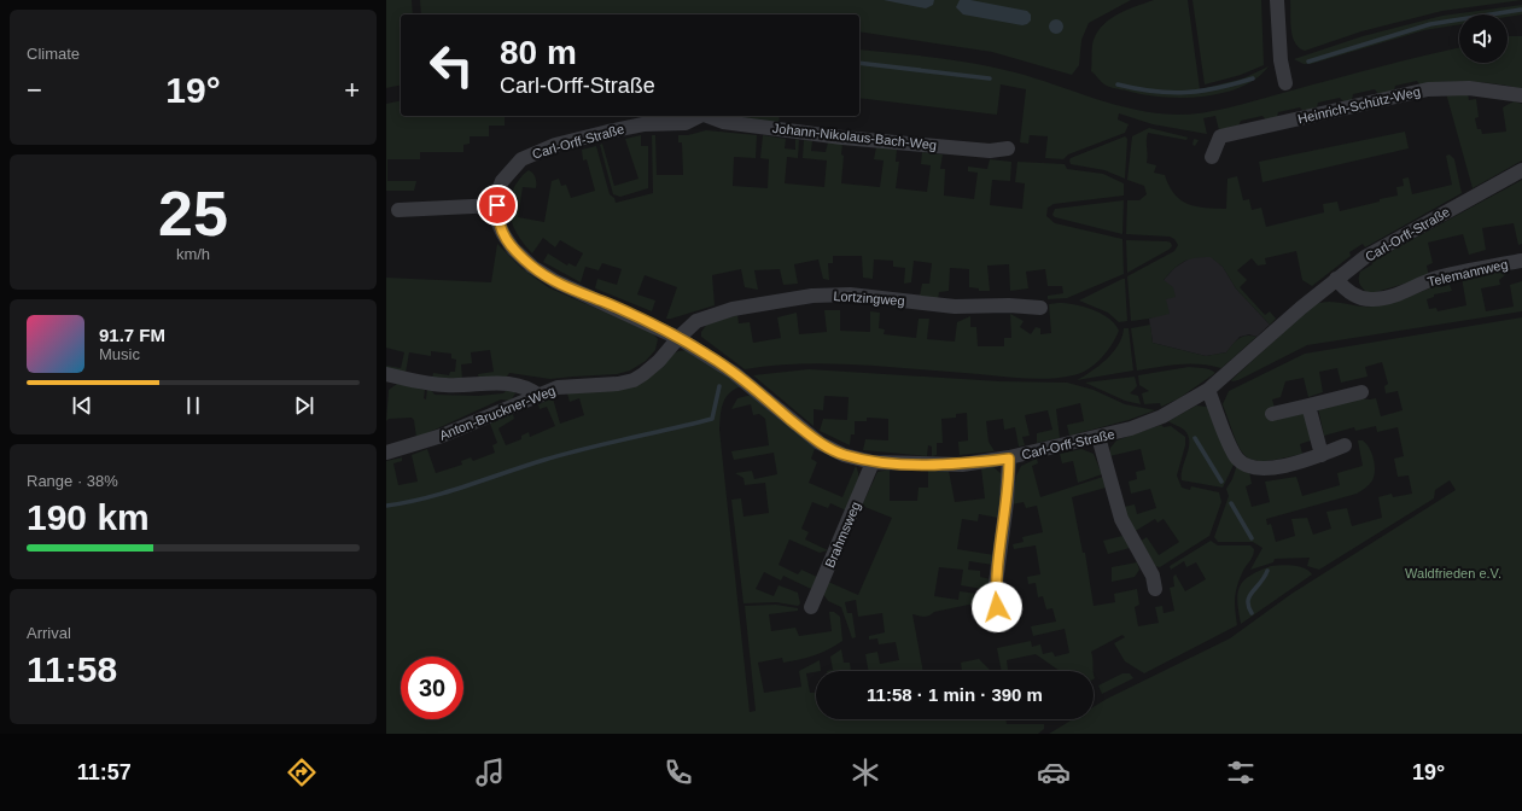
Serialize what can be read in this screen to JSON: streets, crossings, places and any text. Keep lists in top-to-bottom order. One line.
{"streets":{"street":["Heinrich-Schütz-Weg","Johann-Nikolaus-Bach-Weg","Carl-Orff-Straße","Telemannweg","Lortzingweg","Anton-Bruckner-Weg","Brahmsweg"]},"crossings":[["Carl-Orff-Straße","Telemannweg"],["Carl-Orff-Straße","Lortzingweg"],["Carl-Orff-Straße","Anton-Bruckner-Weg"],["Carl-Orff-Straße","Brahmsweg"],["Lortzingweg","Anton-Bruckner-Weg"]],"parks":["Waldfrieden e.V."],"page":{"tile":["Climate",["25","km/h"],["Range · 38%","190 km"],["Arrival","11:58"]],"turn":["80 m","Carl-Orff-Straße"],"heat":["−","19°","+"],"song":["91.7 FM","Music"],"limit":"30","trip":"11:58 · 1 min · 390 m","tabs":["11:57","19°"]}}
